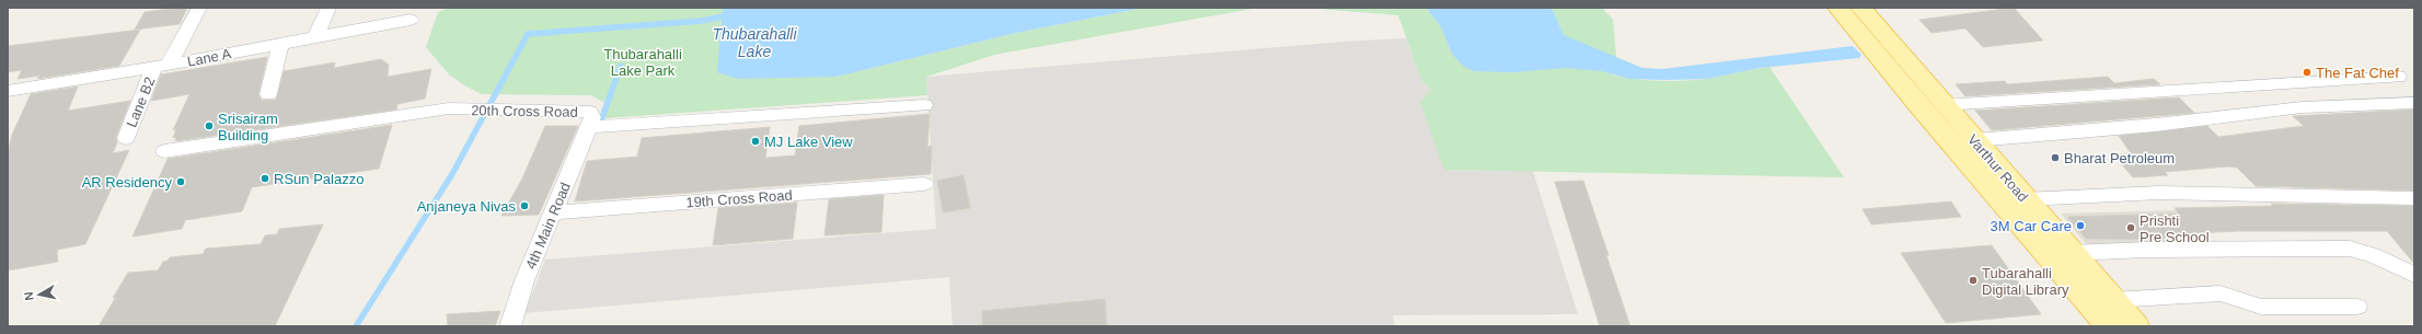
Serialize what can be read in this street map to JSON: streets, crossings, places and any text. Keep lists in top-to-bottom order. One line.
{"streets":{"main road":["Varthur Road"],"street":["Lane A","Lane B2","20th Cross Road","19th Cross Road","4th Main Road"]},"crossings":[["Lane A","Lane B2"],["20th Cross Road","4th Main Road"],["19th Cross Road","4th Main Road"]],"water":["Thubarahalli Lake"],"parks":["Thubarahalli Lake Park"],"places":["The Fat Chef","Srisairam Building","MJ Lake View","Bharat Petroleum","RSun Palazzo","AR Residency","Anjaneya Nivas","3M Car Care","Prishti Pre School","Tubarahalli Digital Library"],"north":"left"}
